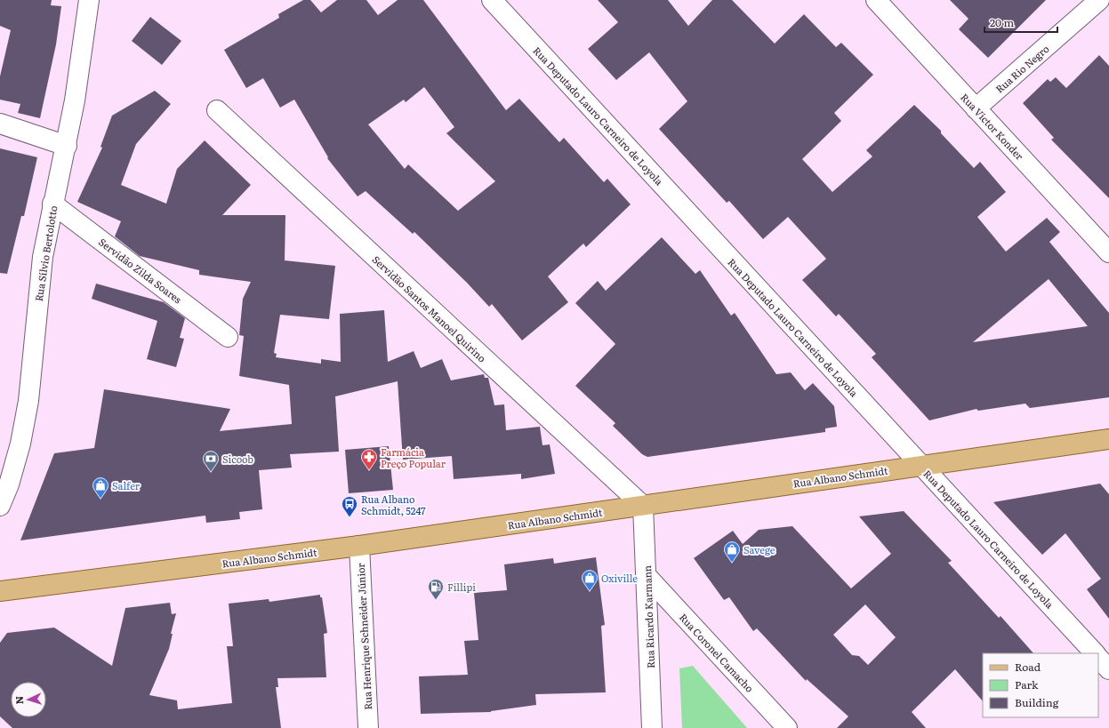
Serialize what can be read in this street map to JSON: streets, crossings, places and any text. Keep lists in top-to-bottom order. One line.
{"streets":{"main road":["Rua Albano Schmidt"],"street":["Rua Rio Negro","Rua Deputado Lauro Carneiro de Loyola","Rua Victor Konder","Rua Sílvio Bertolotto","Servidão Zilda Soares","Servidão Santos Manoel Quirino","Rua Ricardo Karmann","Rua Henrique Schneider Júnior","Rua Coronel Camacho"]},"crossings":[["Rua Rio Negro","Rua Victor Konder"],["Rua Deputado Lauro Carneiro de Loyola","Rua Albano Schmidt"],["Rua Sílvio Bertolotto","Servidão Zilda Soares"],["Servidão Santos Manoel Quirino","Rua Albano Schmidt"],["Servidão Santos Manoel Quirino","Rua Ricardo Karmann"],["Rua Albano Schmidt","Rua Ricardo Karmann"],["Rua Albano Schmidt","Rua Henrique Schneider Júnior"],["Rua Ricardo Karmann","Rua Coronel Camacho"]],"places":{"pharmacy":["Farmácia Preço Popular"],"bank":["Sicoob"],"shop":["Salfer","Savege","Oxiville"],"bus stop":["Rua Albano Schmidt, 5247"],"fuel station":["Fillipi"]},"legend":["Road","Park","Building"],"scale_bar":"20 m","north":"left"}
